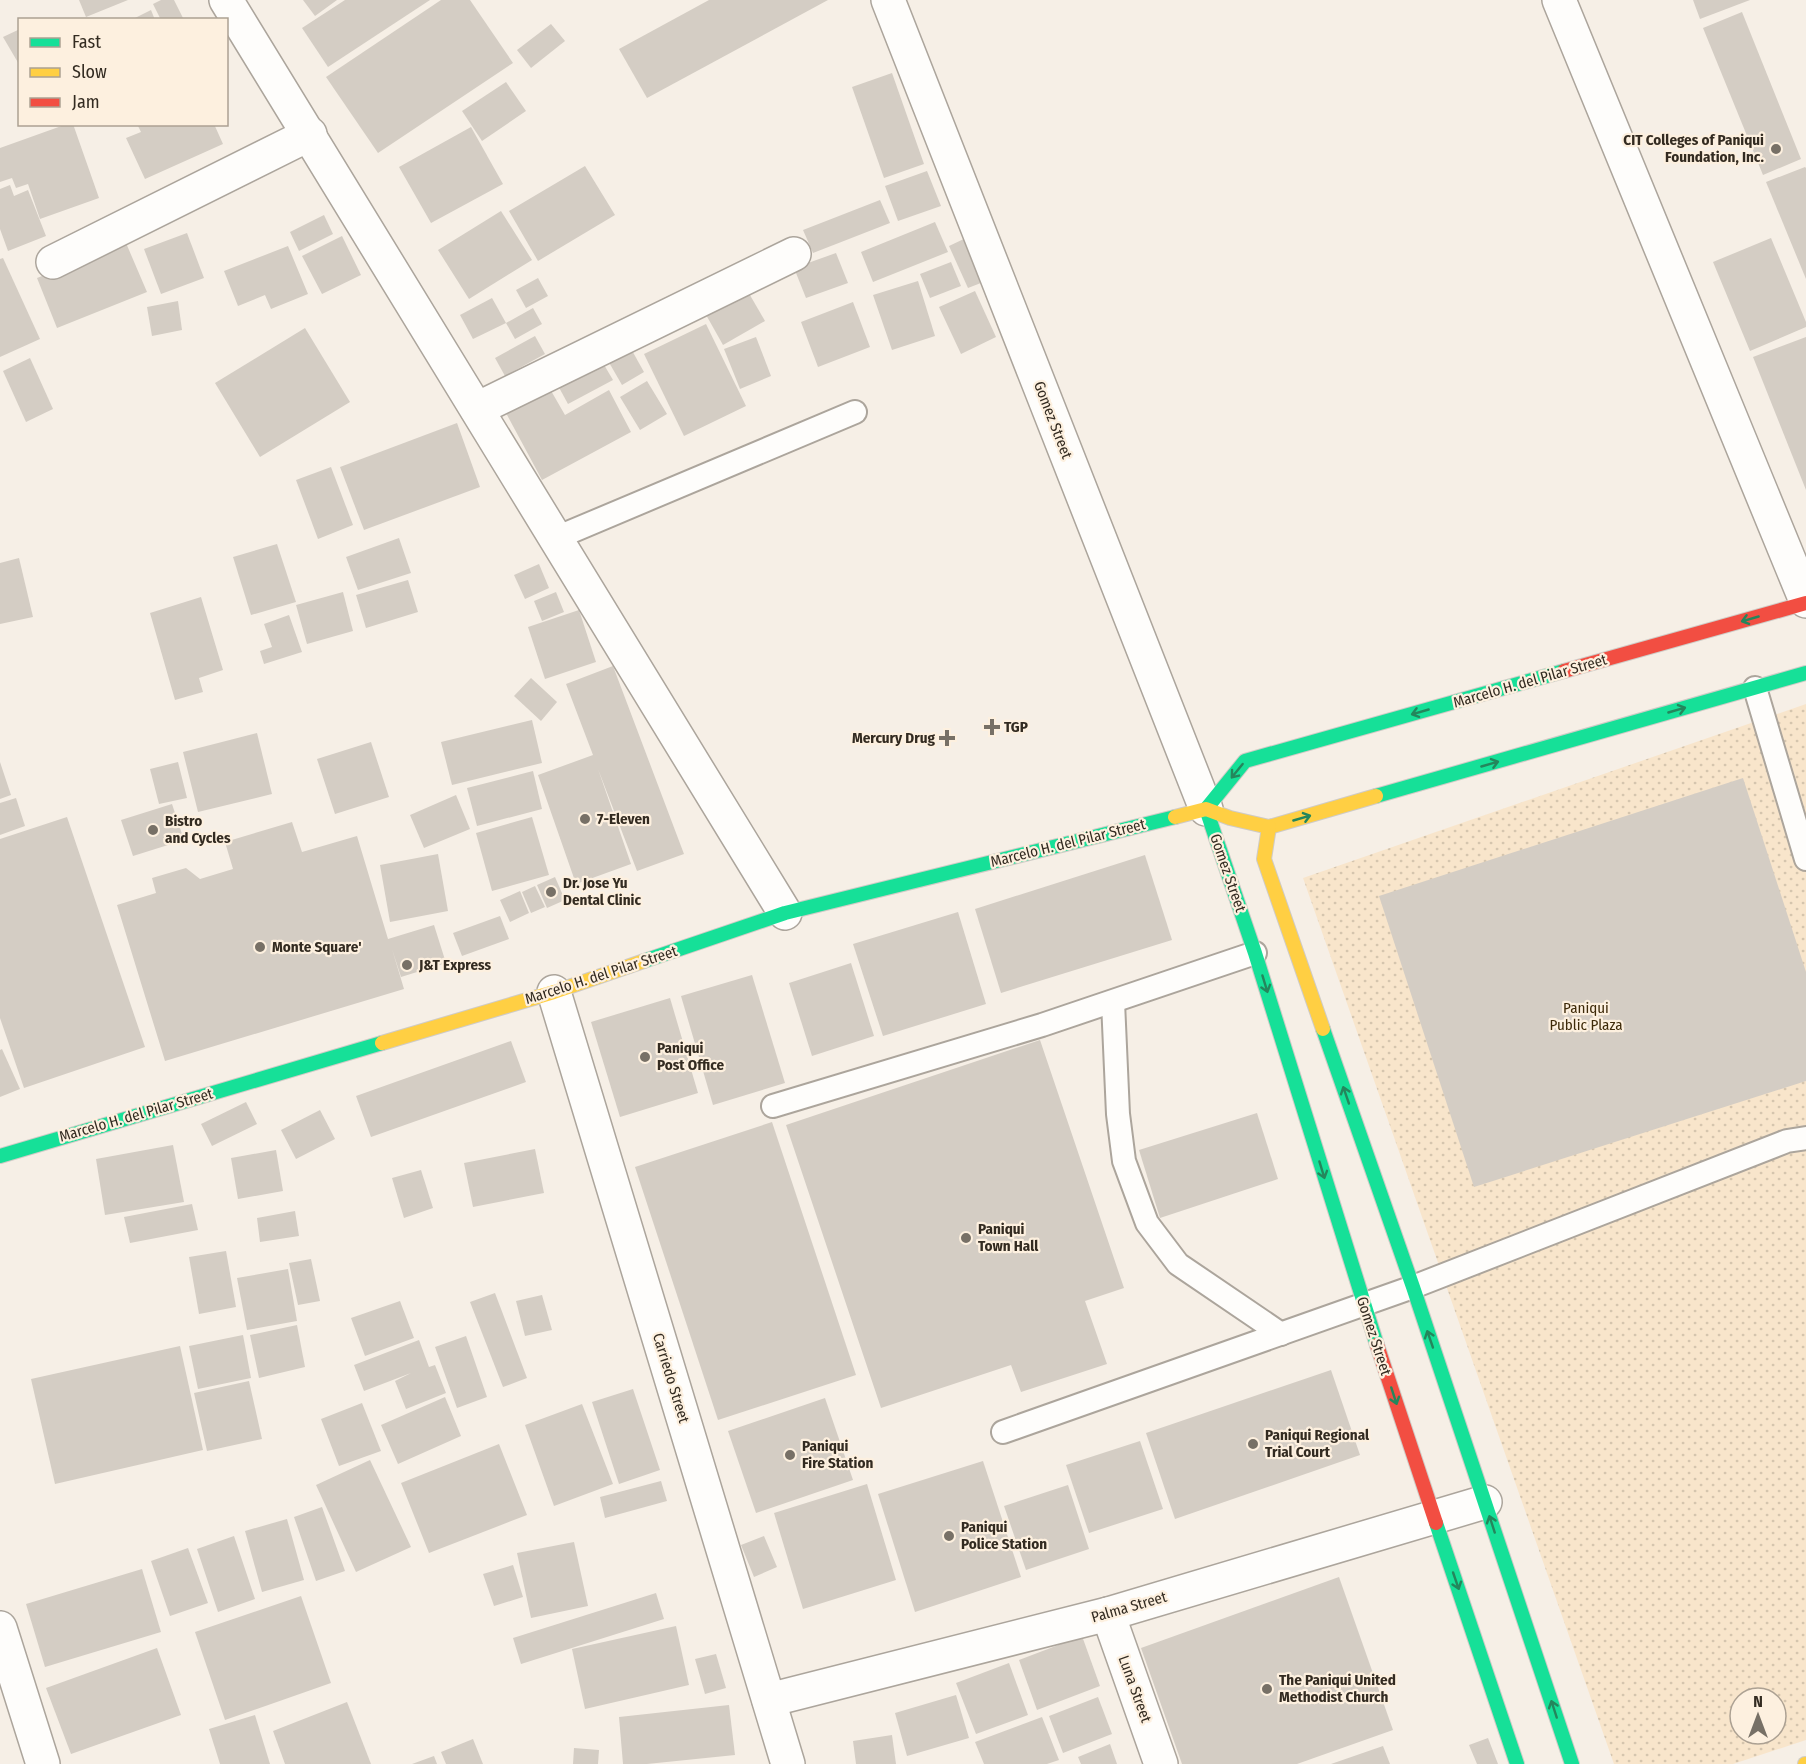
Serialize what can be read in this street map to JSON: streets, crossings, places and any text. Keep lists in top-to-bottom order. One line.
{"streets":{"main road":["Gomez Street","Marcelo H. del Pilar Street"],"street":["Carriedo Street","Palma Street","Luna Street"]},"crossings":[["Gomez Street","Marcelo H. del Pilar Street"],["Gomez Street","Palma Street"],["Marcelo H. del Pilar Street","Carriedo Street"],["Carriedo Street","Palma Street"],["Palma Street","Luna Street"]],"one_way":["Gomez Street"],"parks":["Paniqui Public Plaza"],"places":{"other":["CIT Colleges of Paniqui Foundation, Inc.","7-Eleven","Bistro and Cycles","Dr. Jose Yu Dental Clinic","Monte Square'","J&T Express","Paniqui Post Office","Paniqui Town Hall","Paniqui Regional Trial Court","Paniqui Fire Station","Paniqui Police Station","The Paniqui United Methodist Church"],"health":["TGP","Mercury Drug"]},"legend":["Fast","Slow","Jam"],"north":"top"}
